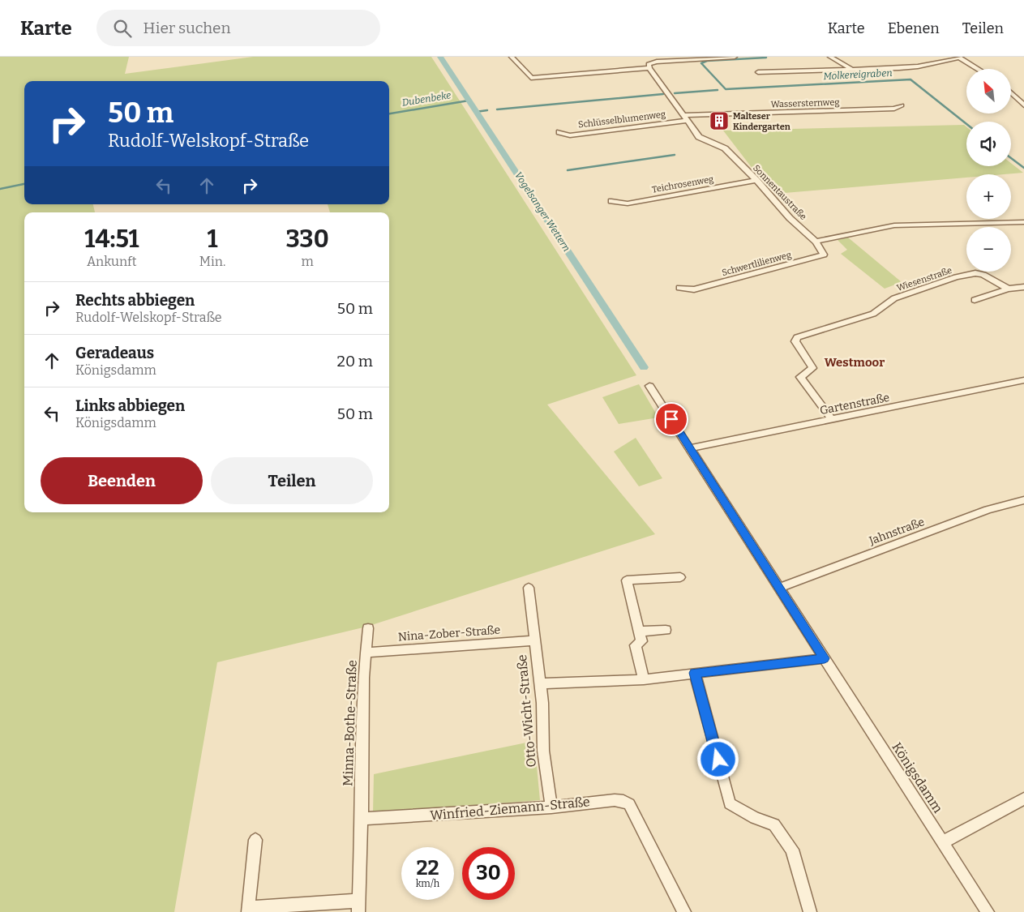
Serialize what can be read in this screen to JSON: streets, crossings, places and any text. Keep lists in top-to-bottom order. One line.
{"streets":{"street":["Wassersternweg","Schlüsselblumenweg","Teichrosenweg","Sonnentaustraße","Schwertlilienweg","Wiesenstraße","Gartenstraße","Jahnstraße","Nina-Zober-Straße","Otto-Wicht-Straße","Minna-Bothe-Straße","Königsdamm","Winfried-Ziemann-Straße"]},"crossings":[["Wassersternweg","Schlüsselblumenweg"],["Wassersternweg","Sonnentaustraße"],["Schlüsselblumenweg","Sonnentaustraße"],["Teichrosenweg","Sonnentaustraße"],["Sonnentaustraße","Schwertlilienweg"],["Wiesenstraße","Gartenstraße"],["Gartenstraße","Königsdamm"],["Jahnstraße","Königsdamm"],["Nina-Zober-Straße","Otto-Wicht-Straße"],["Nina-Zober-Straße","Minna-Bothe-Straße"],["Otto-Wicht-Straße","Winfried-Ziemann-Straße"],["Minna-Bothe-Straße","Winfried-Ziemann-Straße"]],"districts":["Westmoor"],"water":["Molkereigraben","Dubenbeke","Vogelsanger Wettern"],"places":{"building":["Malteser Kindergarten"]},"north":"top left","page":{"header":"Karte","search":"Hier suchen","nav":["Karte","Ebenen","Teilen"],"map_buttons":["+","−"],"turn":["50 m","Rudolf-Welskopf-Straße"],"eta":["14:51","Ankunft","1","Min.","330","m"],"list":[{"name":"Rechts abbiegen","note":"Rudolf-Welskopf-Straße","value":"50 m"},{"name":"Geradeaus","note":"Königsdamm","value":"20 m"},{"name":"Links abbiegen","note":"Königsdamm","value":"50 m"}],"buttons":["Beenden","Teilen"],"speed":"22 km/h","limit":"30"}}
